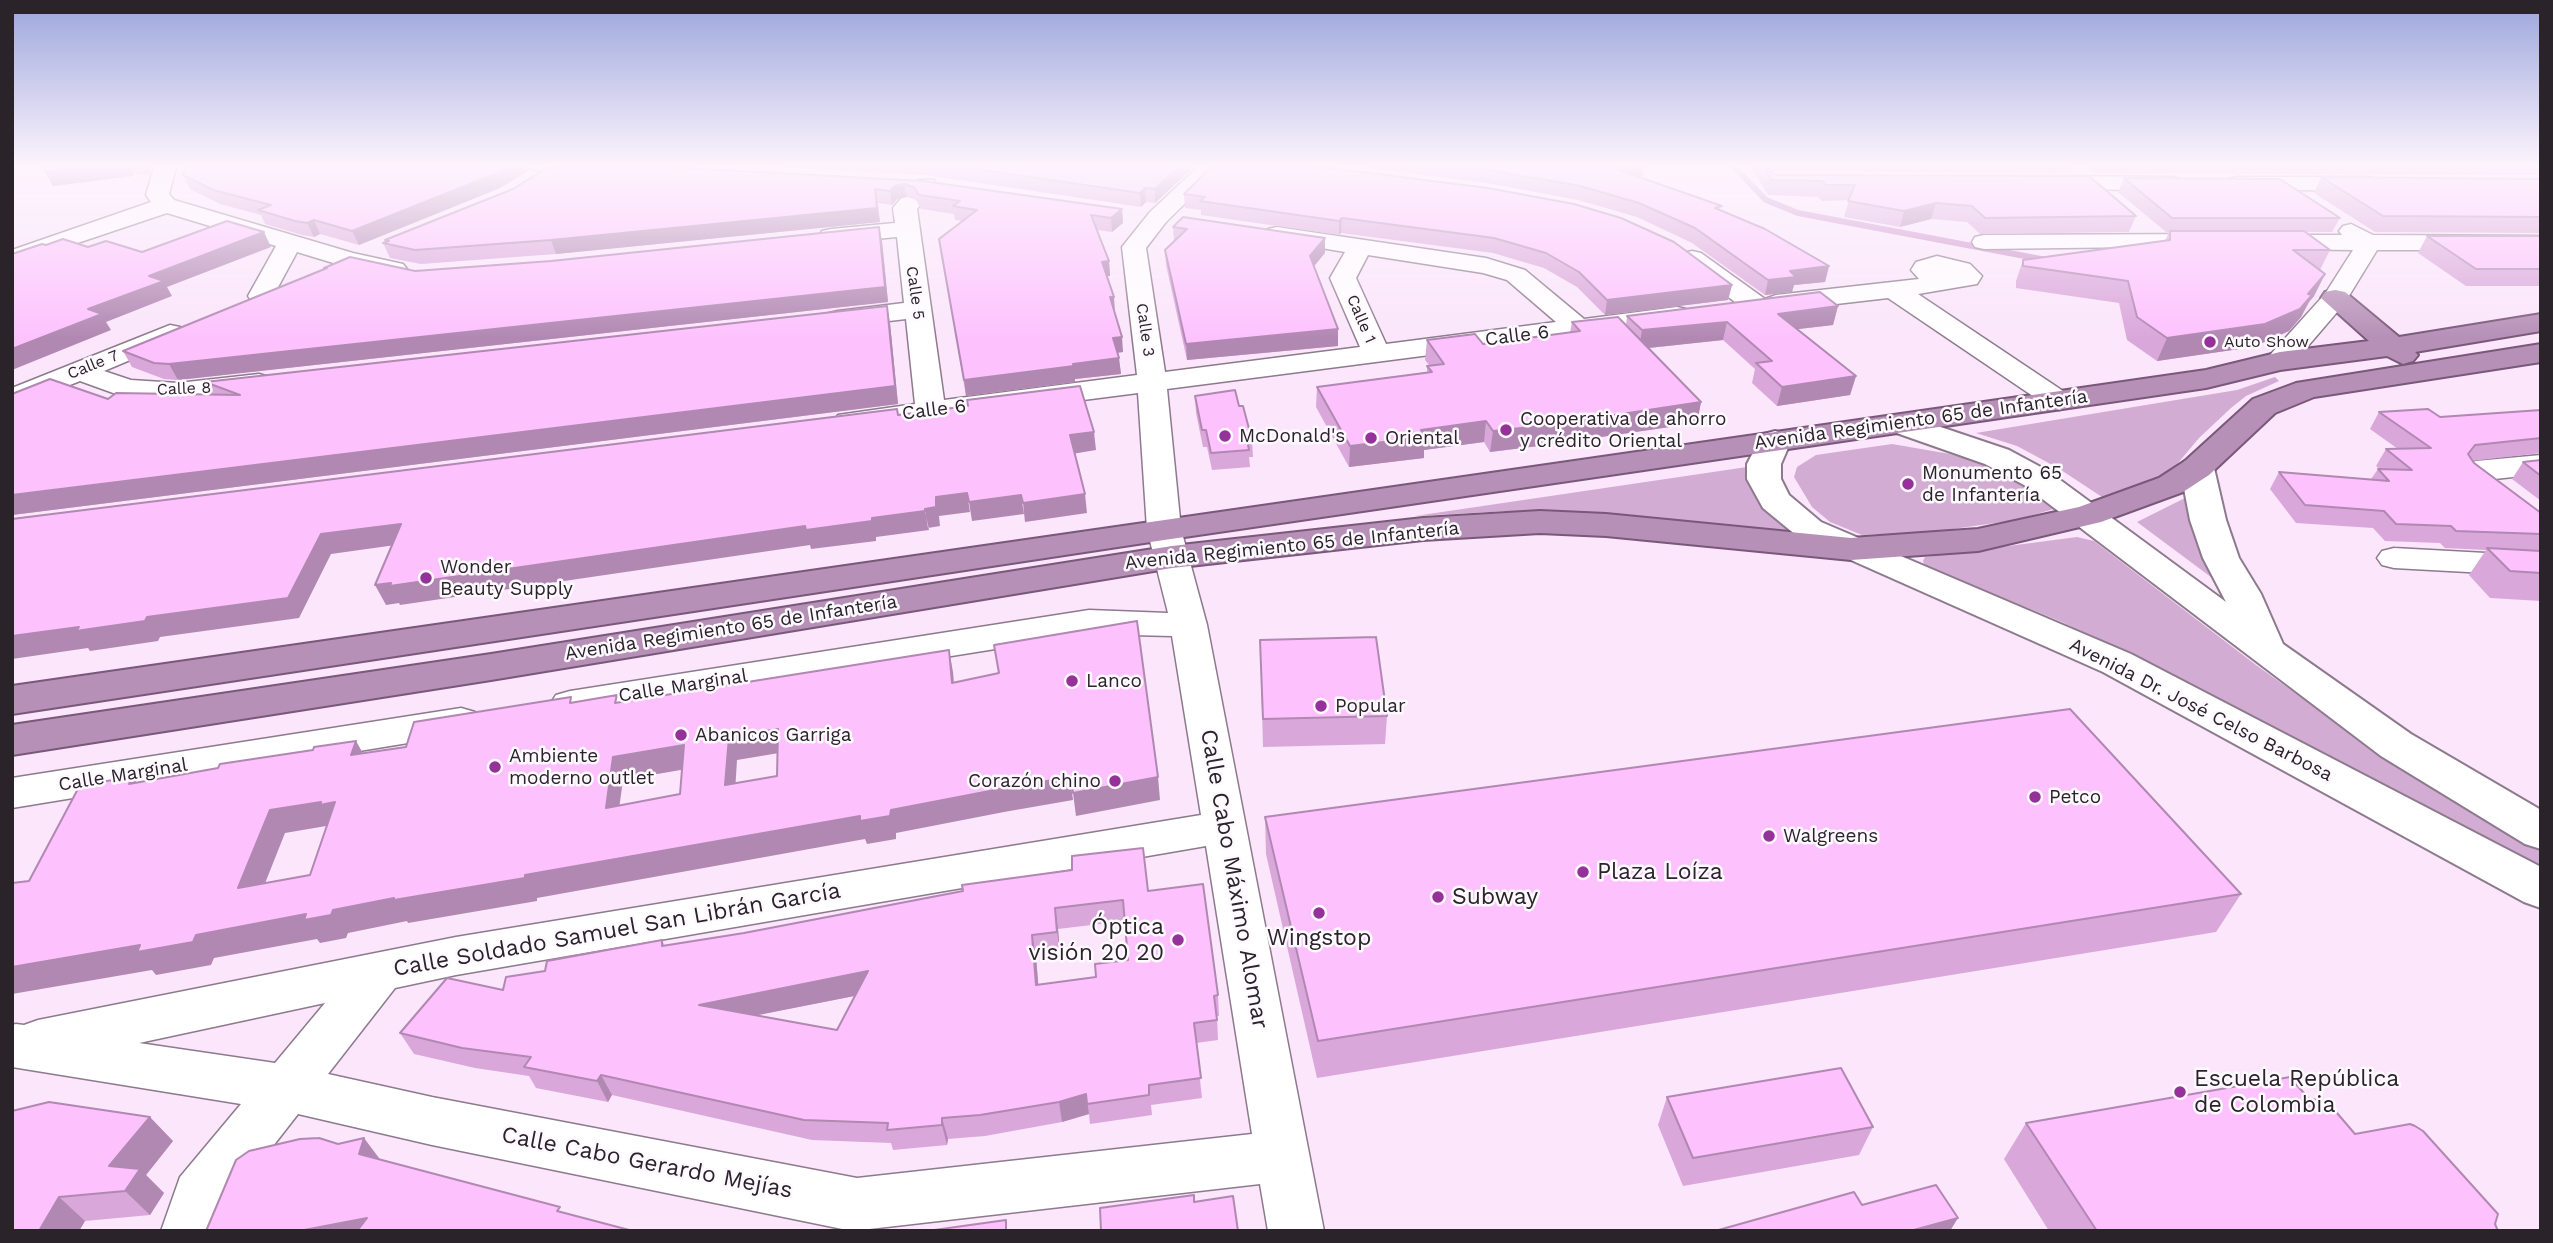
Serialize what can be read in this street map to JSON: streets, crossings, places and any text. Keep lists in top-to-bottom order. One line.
{"streets":{"highway":["Avenida Regimiento 65 de Infantería"],"main road":["Avenida Dr. José Celso Barbosa"],"street":["Calle 5","Calle 1","Calle 3","Calle 6","Calle 7","Calle 8","Calle Marginal","Calle Cabo Máximo Alomar","Calle Soldado Samuel San Librán García","Calle Cabo Gerardo Mejías"]},"crossings":[["Calle 5","Calle 6"],["Calle 1","Calle 6"],["Calle 3","Calle 6"],["Calle 3","Avenida Regimiento 65 de Infantería"],["Calle 3","Calle Cabo Máximo Alomar"],["Calle 7","Calle 8"],["Avenida Regimiento 65 de Infantería","Avenida Dr. José Celso Barbosa"],["Avenida Regimiento 65 de Infantería","Calle Cabo Máximo Alomar"],["Calle Marginal","Calle Cabo Máximo Alomar"],["Calle Cabo Máximo Alomar","Calle Soldado Samuel San Librán García"],["Calle Cabo Máximo Alomar","Calle Cabo Gerardo Mejías"],["Calle Soldado Samuel San Librán García","Calle Cabo Gerardo Mejías"]],"places":["Auto Show","Cooperativa de ahorro y crédito Oriental","McDonald's","Oriental","Monumento 65 de Infantería","Wonder Beauty Supply","Lanco","Popular","Abanicos Garriga","Ambiente moderno outlet","Corazón chino","Petco","Walgreens","Plaza Loíza","Subway","Wingstop","Óptica visión 20 20","Escuela República de Colombia"]}
